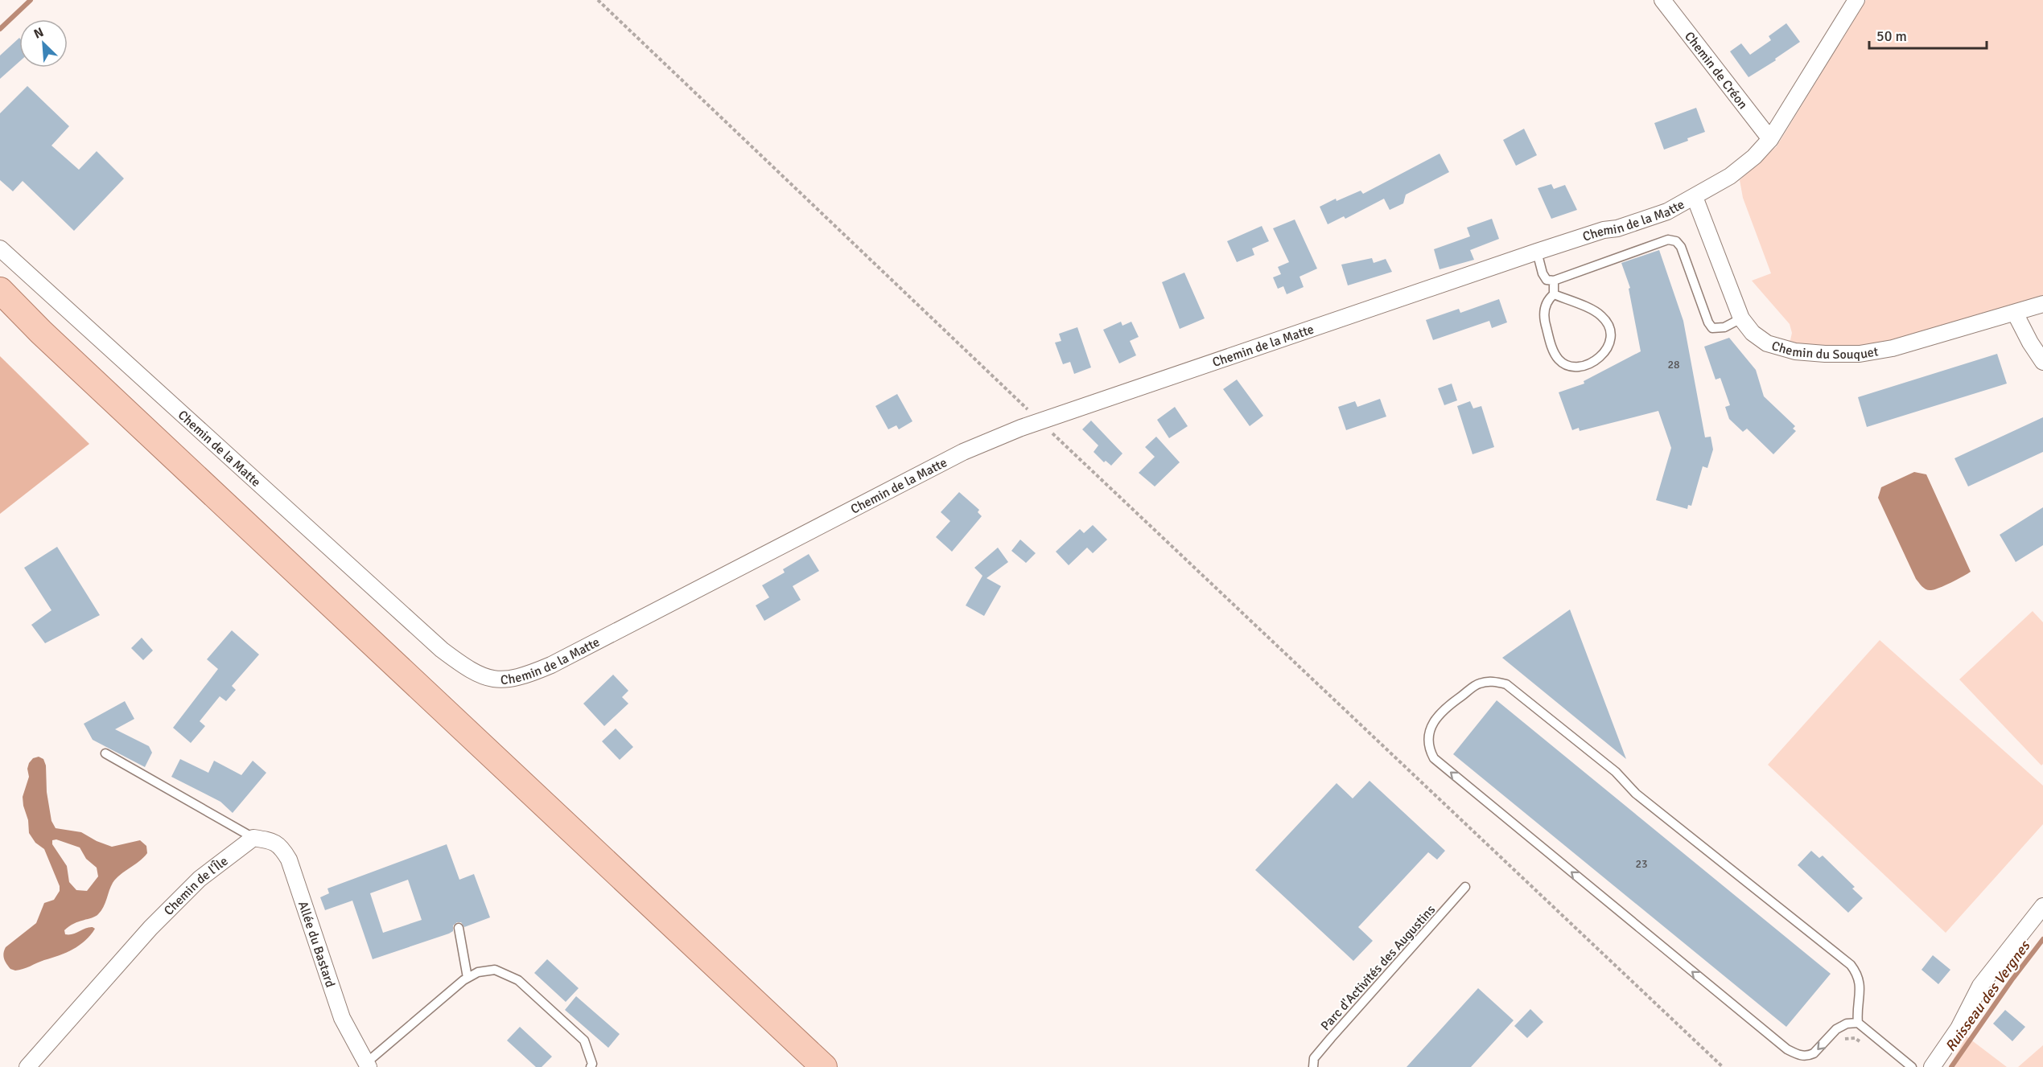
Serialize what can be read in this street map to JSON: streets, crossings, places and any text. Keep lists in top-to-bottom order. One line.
{"streets":{"street":["Chemin de Créon","Chemin de la Matte","Chemin du Souquet","Chemin de l'Île","Allée du Bastard"],"lane":["Parc d'Activités des Augustins"]},"crossings":[["Chemin de Créon","Chemin de la Matte"],["Chemin de la Matte","Chemin du Souquet"],["Chemin de l'Île","Allée du Bastard"]],"water":["Ruisseau des Vergnes"],"house_numbers":["28","23"],"scale_bar":"50 m","north":"top left"}
